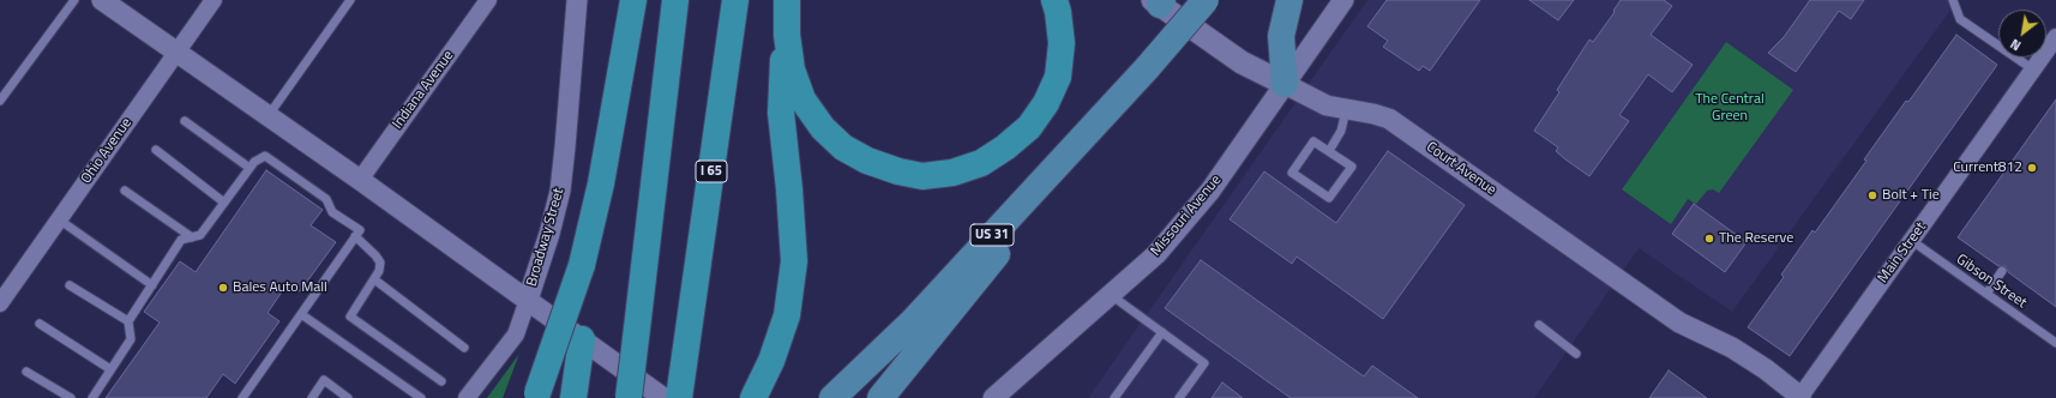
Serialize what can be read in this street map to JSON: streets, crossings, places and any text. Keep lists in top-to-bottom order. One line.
{"streets":{"highway":["I 65"],"main road":["US 31"],"street":["Indiana Avenue","Ohio Avenue","Court Avenue","Missouri Avenue","Broadway Street","Main Street"],"lane":["Gibson Street"]},"crossings":[["Court Avenue","Missouri Avenue"],["Court Avenue","Main Street"],["Main Street","Gibson Street"]],"parks":["The Central Green"],"places":["Current812","Bolt + Tie","The Reserve","Bales Auto Mall"],"north":"bottom left"}
